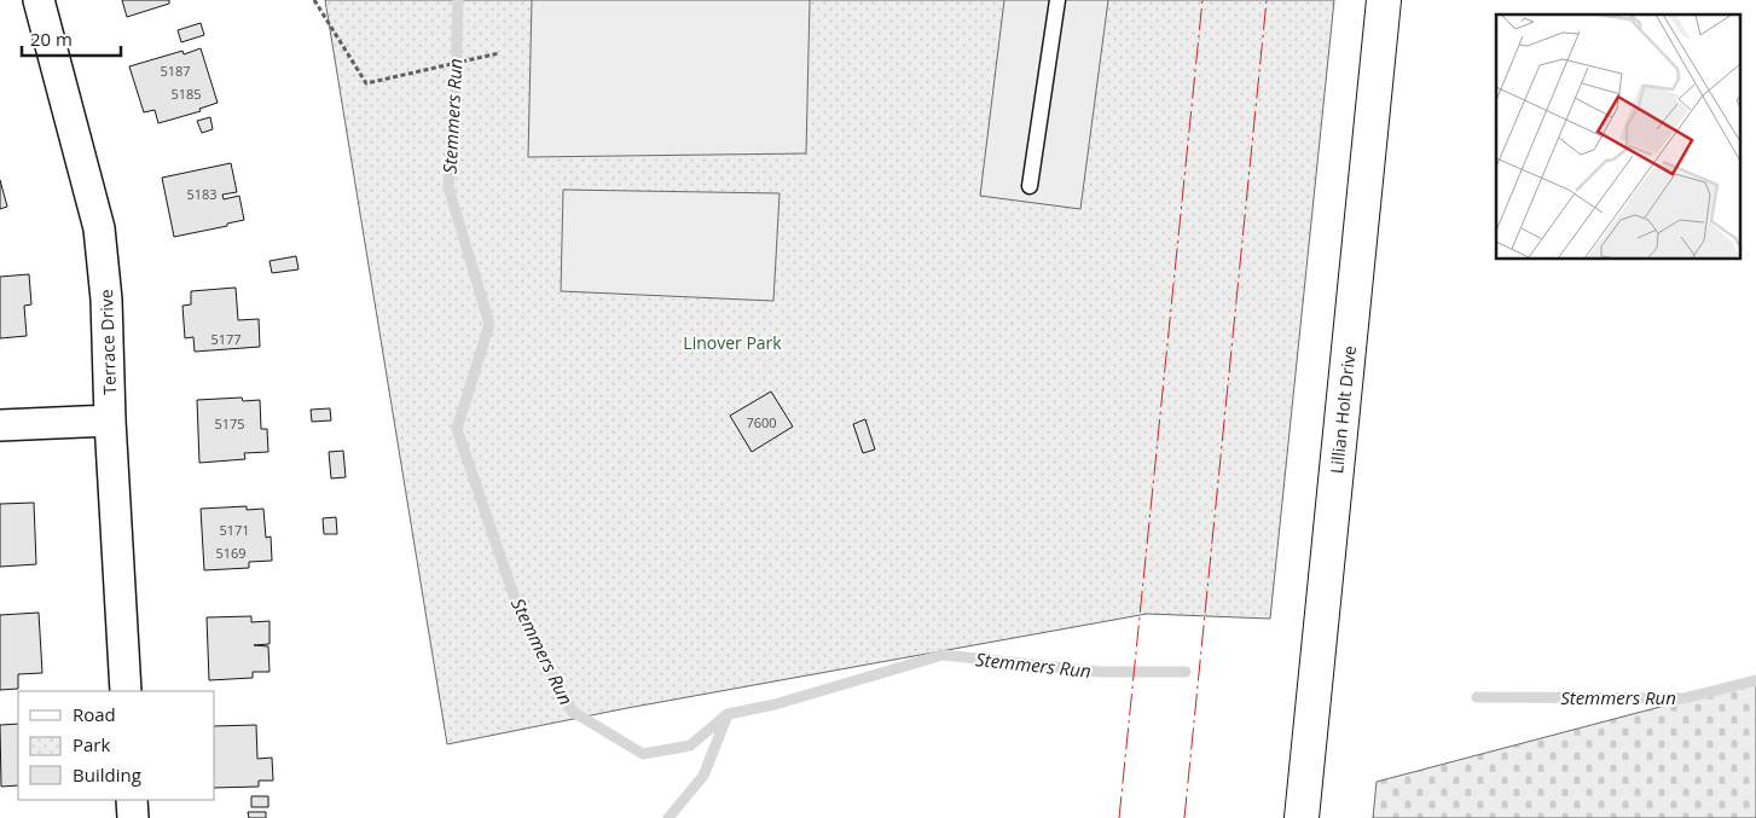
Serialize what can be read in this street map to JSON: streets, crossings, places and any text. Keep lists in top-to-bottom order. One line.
{"streets":{"main road":["Lillian Holt Drive"],"street":["Terrace Drive"]},"water":["Stemmers Run"],"parks":["Linover Park"],"house_numbers":["5187","5185","5183","5177","7600","5175","5171","5169"],"legend":["Road","Park","Building"],"scale_bar":"20 m"}
